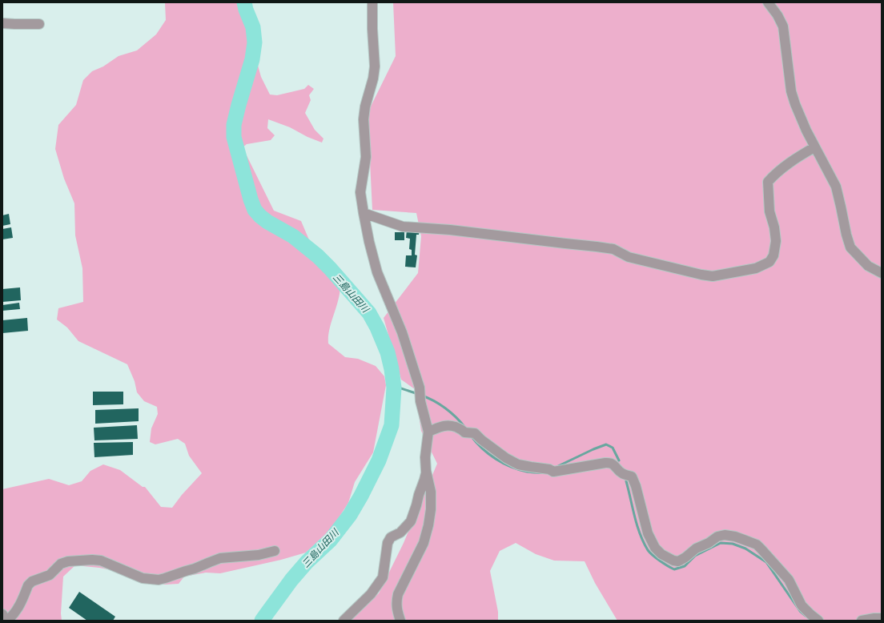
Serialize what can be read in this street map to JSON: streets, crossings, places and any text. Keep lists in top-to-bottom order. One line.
{"water":["三島山田川"]}
